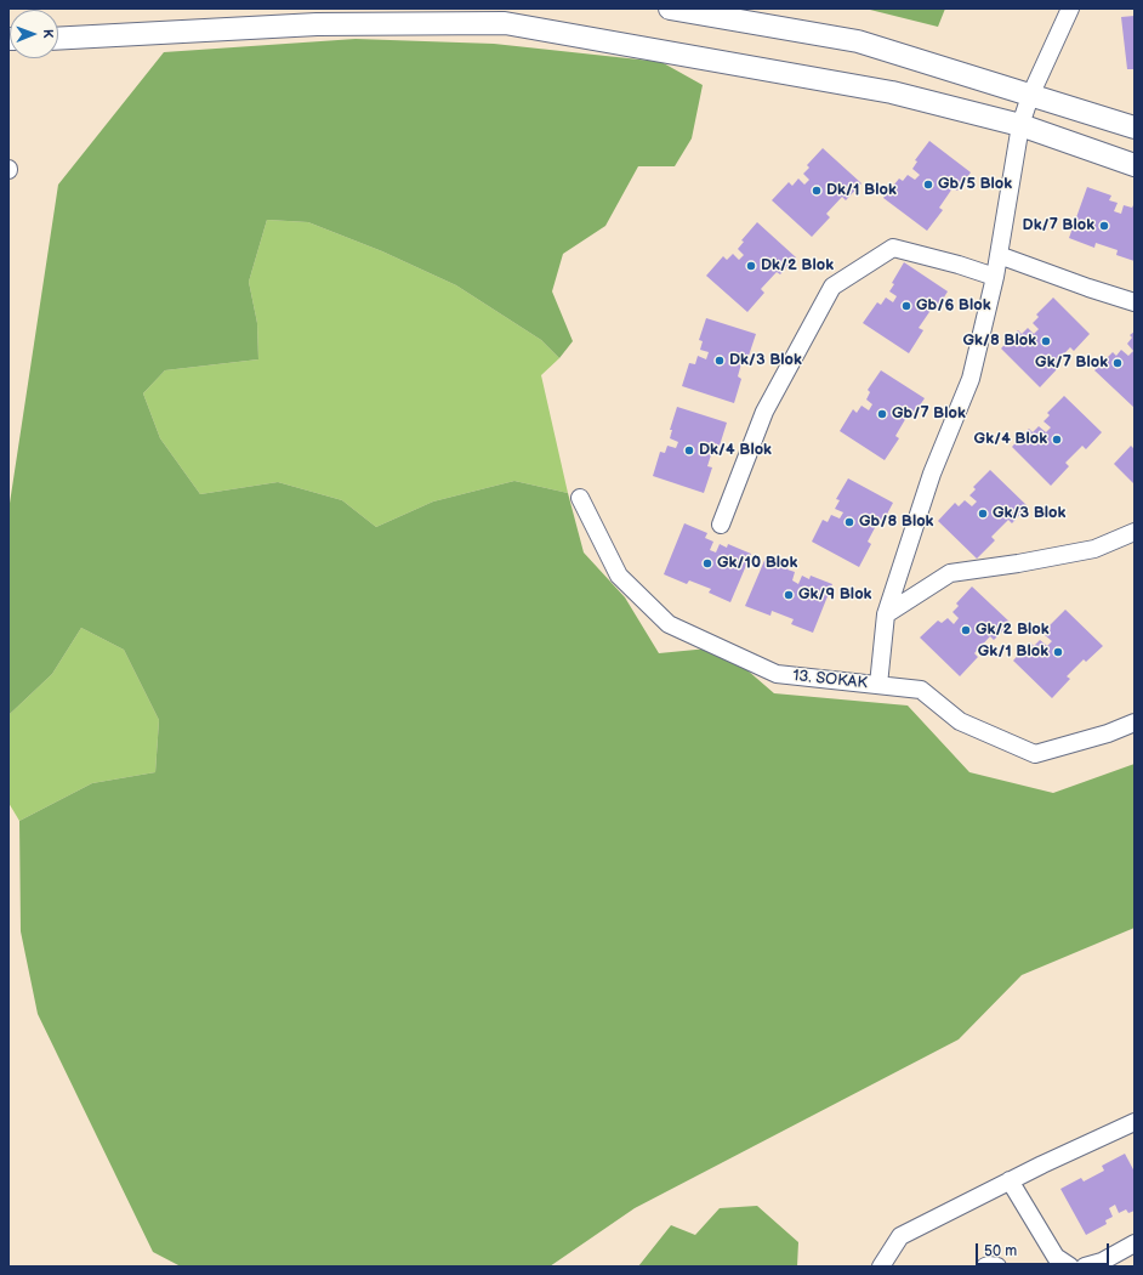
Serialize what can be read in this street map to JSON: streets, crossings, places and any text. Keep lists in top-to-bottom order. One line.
{"streets":{"street":["13. SOKAK"]},"places":["Gb/5 Blok","Dk/1 Blok","Dk/7 Blok","Dk/2 Blok","Gb/6 Blok","Gk/8 Blok","Dk/3 Blok","Gk/7 Blok","Gb/7 Blok","Gk/4 Blok","Dk/4 Blok","Gk/3 Blok","Gb/8 Blok","Gk/10 Blok","Gk/9 Blok","Gk/2 Blok","Gk/1 Blok"],"scale_bar":"50 m","north":"right"}
